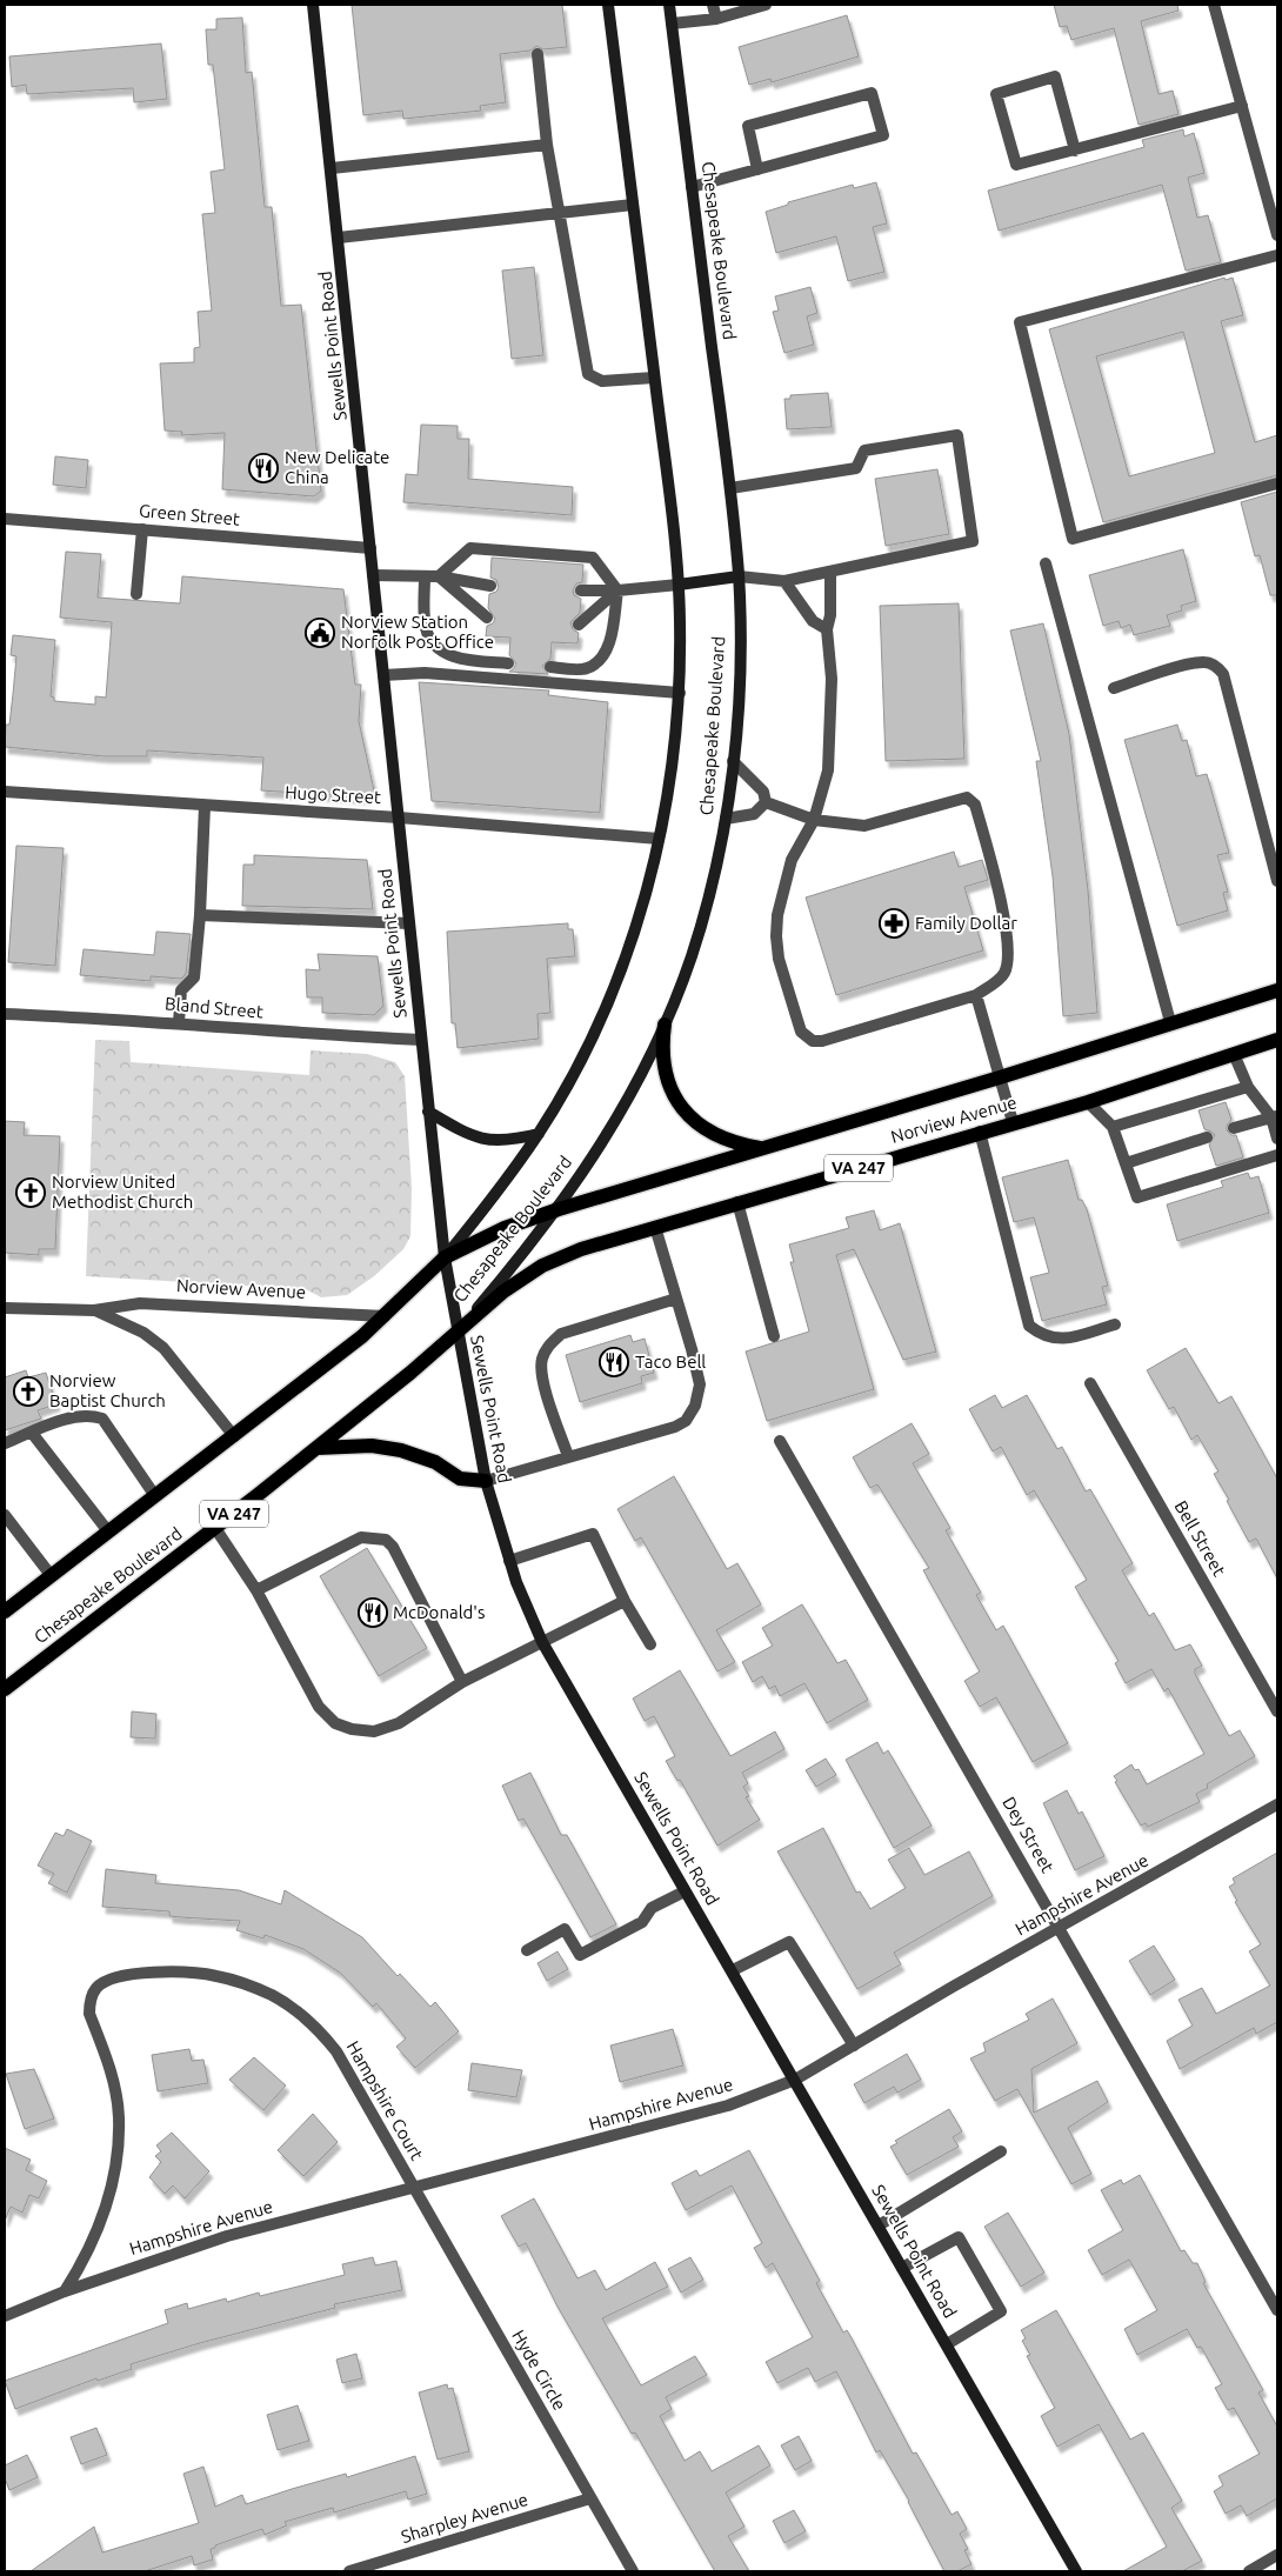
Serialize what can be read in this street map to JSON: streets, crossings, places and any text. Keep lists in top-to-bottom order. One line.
{"streets":{"main road":["Chesapeake Boulevard","Sewells Point Road","Norview Avenue","VA 247"],"street":["Green Street","Hugo Street","Bland Street","Bell Street","Dey Street","Hampshire Avenue","Hampshire Court","Hyde Circle","Sharpley Avenue"]},"crossings":[["Chesapeake Boulevard","Sewells Point Road"],["Chesapeake Boulevard","Hugo Street"],["Chesapeake Boulevard","Norview Avenue"],["Sewells Point Road","Green Street"],["Sewells Point Road","Hugo Street"],["Sewells Point Road","Bland Street"],["Sewells Point Road","Norview Avenue"],["Sewells Point Road","Hampshire Avenue"],["Dey Street","Hampshire Avenue"],["Hampshire Avenue","Hampshire Court"],["Hampshire Avenue","Hyde Circle"],["Hampshire Court","Hyde Circle"],["Hyde Circle","Sharpley Avenue"]],"places":{"restaurant":["New Delicate China","Taco Bell","McDonald's"],"public building":["Norview Station Norfolk Post Office"],"pharmacy":["Family Dollar"],"church":["Norview United Methodist Church","Norview Baptist Church"]}}
